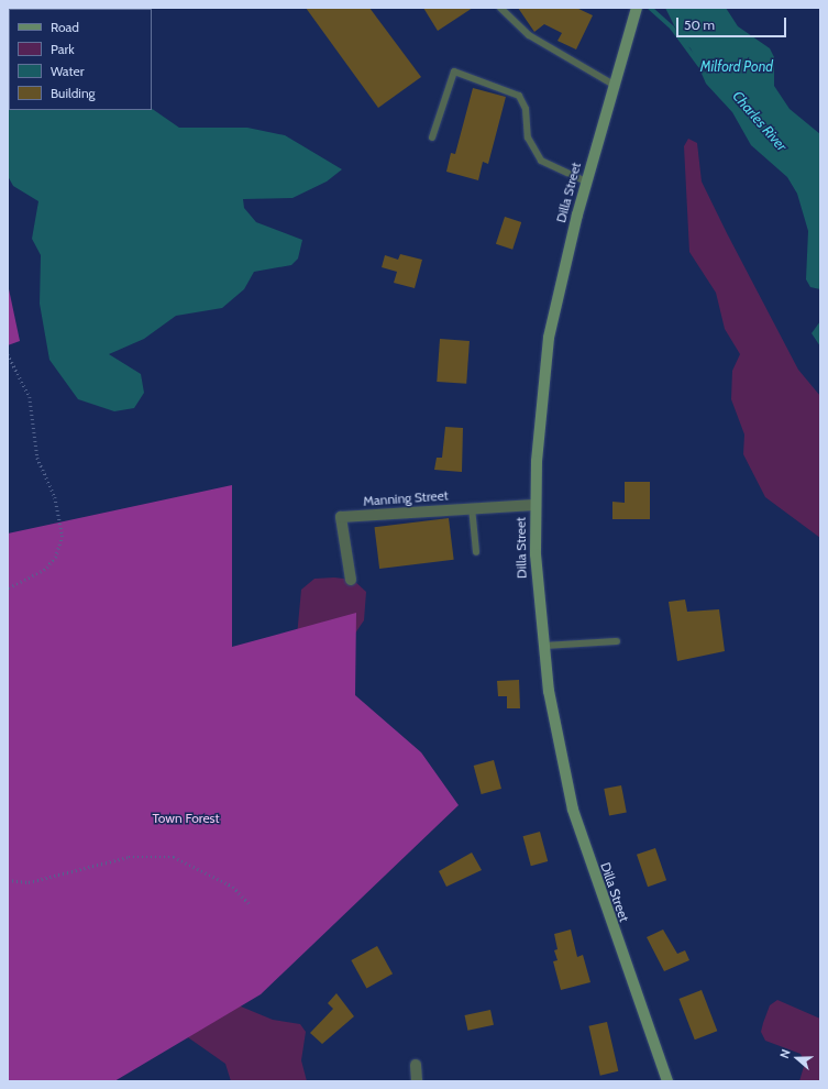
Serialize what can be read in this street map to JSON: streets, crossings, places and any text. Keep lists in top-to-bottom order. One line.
{"streets":{"main road":["Dilla Street"],"street":["Manning Street"]},"crossings":[["Dilla Street","Manning Street"]],"water":["Milford Pond","Charles River"],"parks":["Town Forest"],"legend":["Road","Park","Water","Building"],"scale_bar":"50 m","north":"left"}
